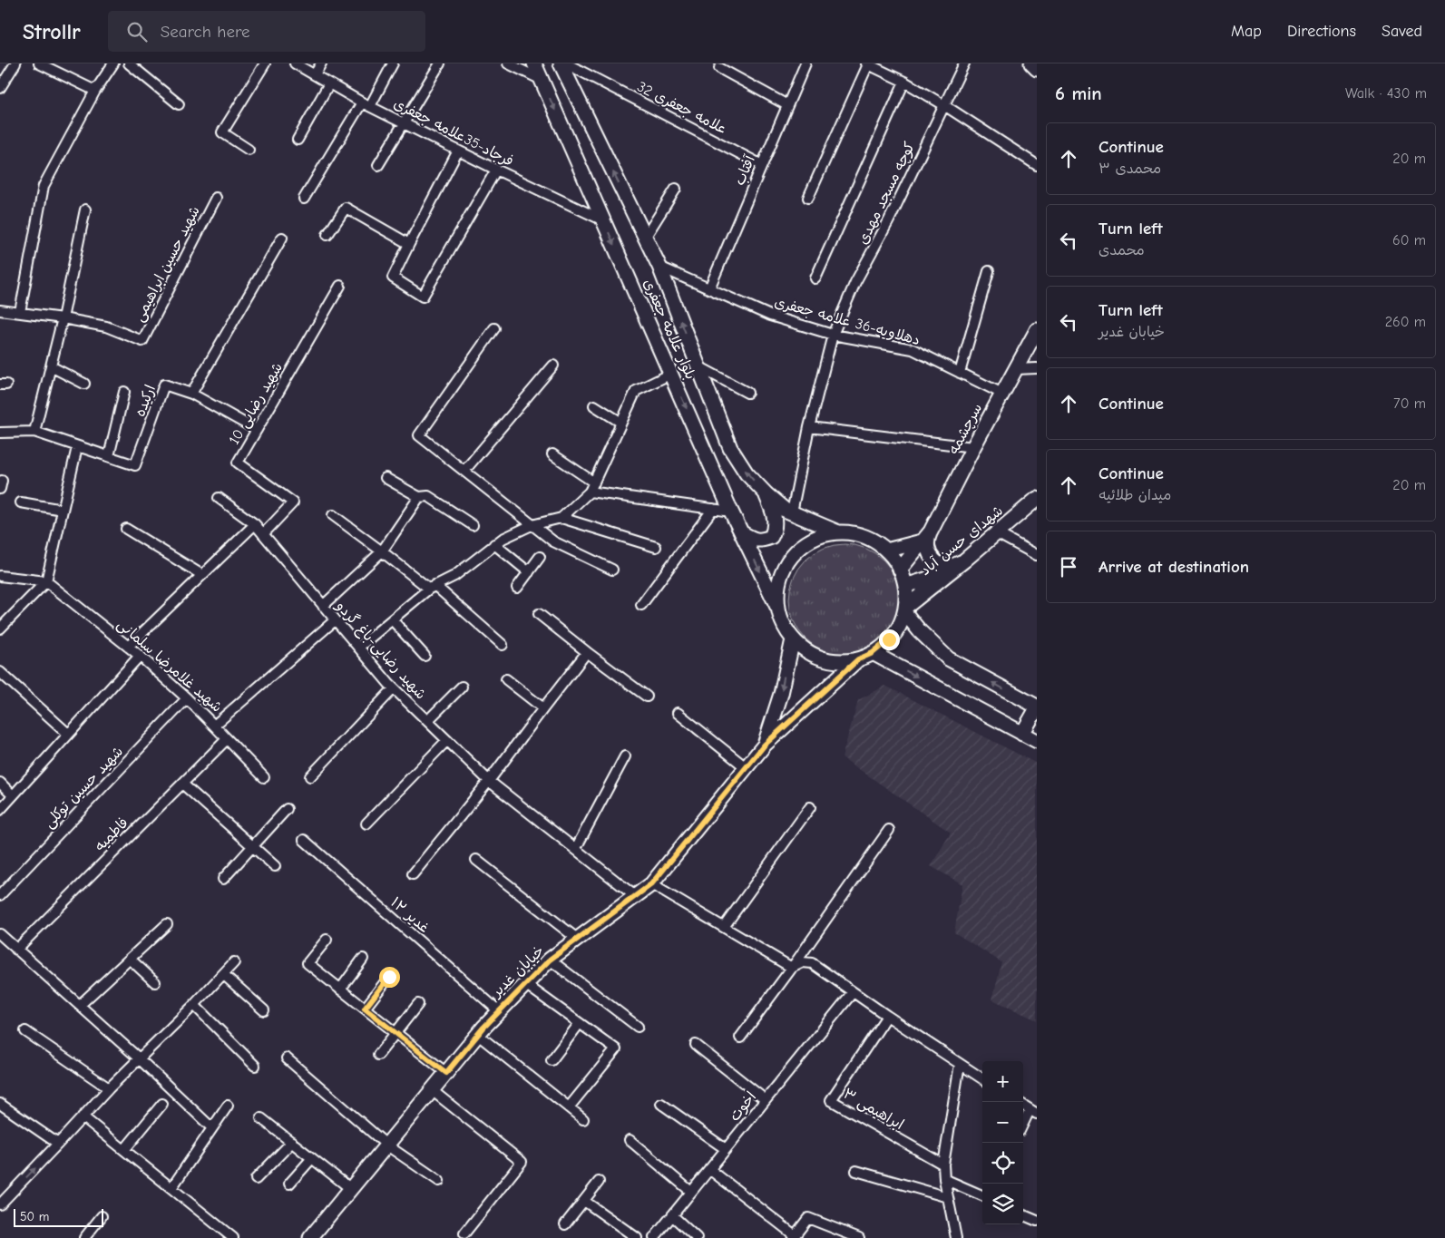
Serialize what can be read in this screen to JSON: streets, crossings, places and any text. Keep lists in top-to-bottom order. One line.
{"streets":{"main road":["بلوار علامه جعفری","سرچشمه","شهدای حسن آباد","خیابان غدیر"],"street":["علامه جعفری 32","فرجاد-35علامه جعفری","آفتاب","کوچه مسجد مهدی","شهید حسین ابراهیمی","دهلاویه-36 علامه جعفری","ارکیده","شهید رضایی 10","شهید رضایی-باغ گردو","شهید غلامرضا سلمانی","شهید حسین توکلی","فاطمیه","غدیر ۱۲","اخوت","ابراهیمی ۳"]},"crossings":[["علامه جعفری 32","آفتاب"],["فرجاد-35علامه جعفری","بلوار علامه جعفری"],["آفتاب","دهلاویه-36 علامه جعفری"],["کوچه مسجد مهدی","دهلاویه-36 علامه جعفری"],["کوچه مسجد مهدی","بلوار علامه جعفری"],["دهلاویه-36 علامه جعفری","بلوار علامه جعفری"],["دهلاویه-36 علامه جعفری","سرچشمه"],["بلوار علامه جعفری","شهدای حسن آباد"],["ارکیده","شهید رضایی 10"],["شهید رضایی 10","شهید رضایی-باغ گردو"],["شهید رضایی-باغ گردو","شهید غلامرضا سلمانی"],["شهید رضایی-باغ گردو","خیابان غدیر"],["شهید غلامرضا سلمانی","شهید حسین توکلی"],["غدیر ۱۲","خیابان غدیر"]],"scale_bar":"50 m","page":{"header":"Strollr","search":"Search here","nav":["Map","Directions","Saved"],"heading":["6 min","Walk · 430 m"],"list":[["Continue","محمدی ۳","20 m"],["Turn left","محمدی","60 m"],["Turn left","خیابان غدیر","260 m"],["Continue","70 m"],["Continue","میدان طلائیه","20 m"],"Arrive at destination"],"map_buttons":["+","−"],"scale":"50 m"}}
